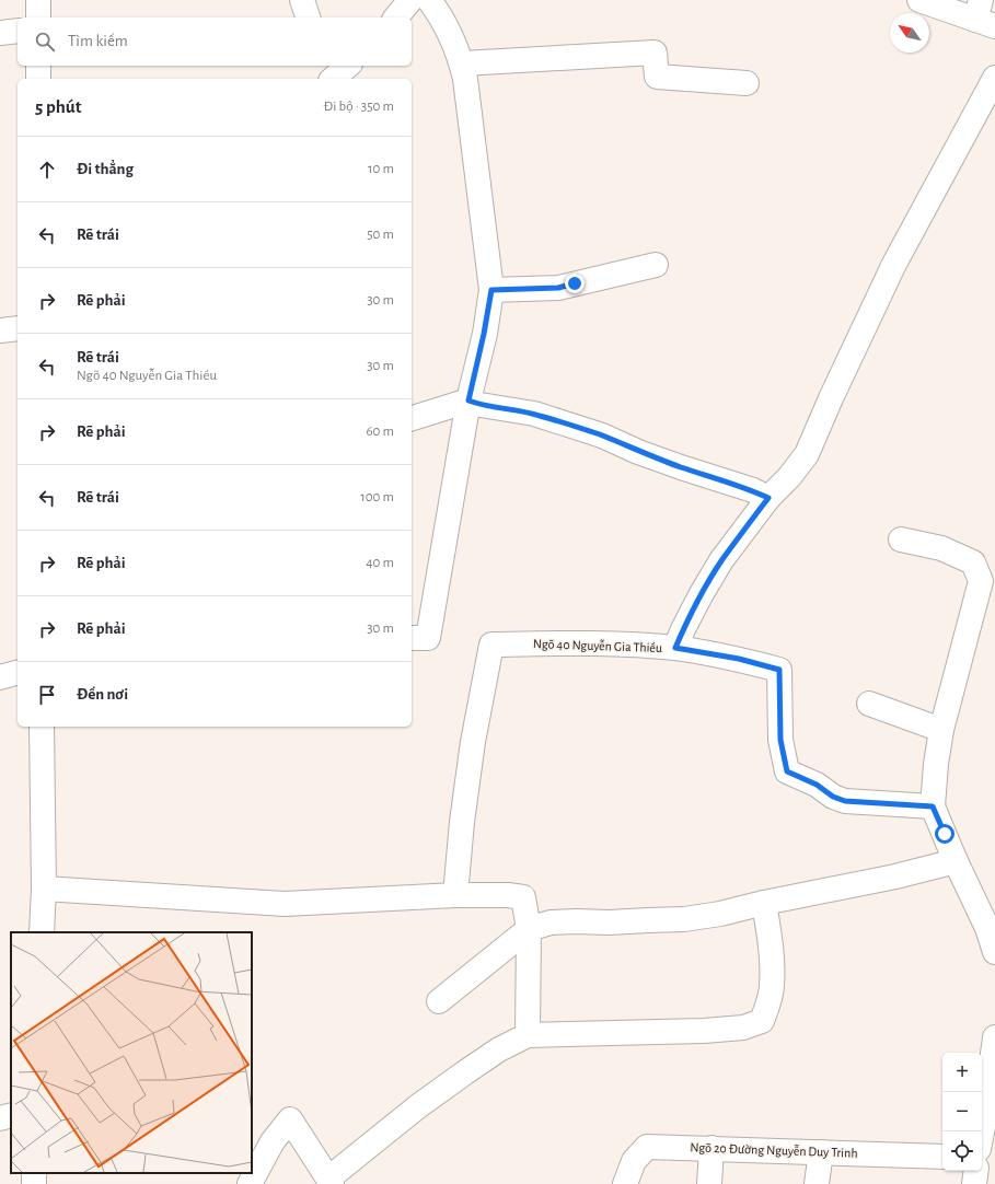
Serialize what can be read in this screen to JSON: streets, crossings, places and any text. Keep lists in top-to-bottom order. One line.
{"streets":{"street":["Ngõ 40 Nguyễn Gia Thiều","Ngõ 20 Đường Nguyễn Duy Trinh"]},"north":"top left","page":{"search":"Tìm kiếm","heading":["5 phút","Đi bộ · 350 m"],"list":[["Đi thẳng","10 m"],["Rẽ trái","50 m"],["Rẽ phải","30 m"],["Rẽ trái","Ngõ 40 Nguyễn Gia Thiều","30 m"],["Rẽ phải","60 m"],["Rẽ trái","100 m"],["Rẽ phải","40 m"],["Rẽ phải","30 m"],"Đến nơi"],"map_buttons":["+","−"]}}
